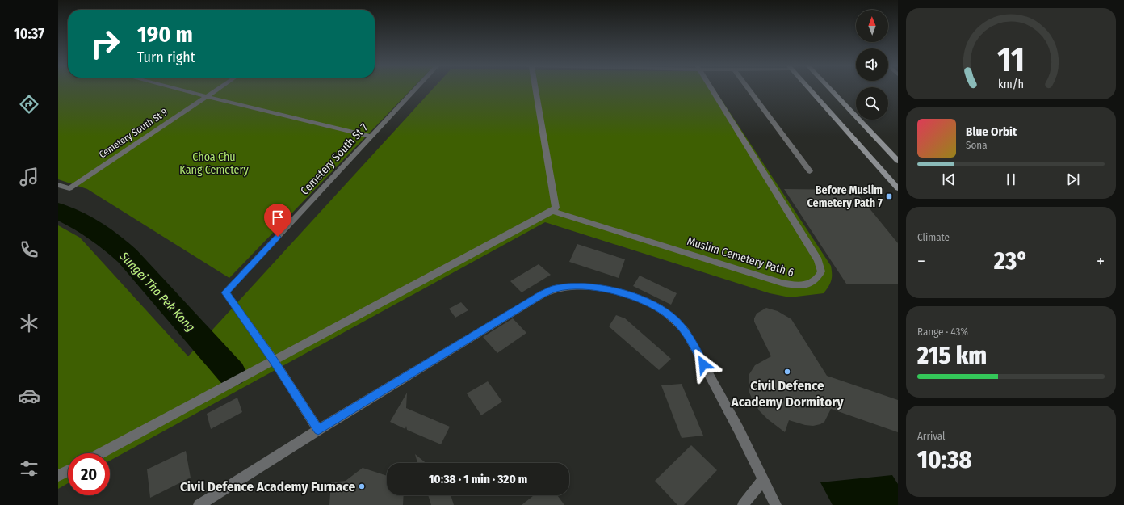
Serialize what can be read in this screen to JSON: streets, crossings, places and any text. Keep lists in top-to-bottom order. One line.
{"streets":{"lane":["Cemetery South St 9","Cemetery South St 7","Muslim Cemetery Path 6"]},"water":["Sungei Tho Pek Kong"],"parks":["Choa Chu Kang Cemetery"],"places":{"transit":["Before Muslim Cemetery Path 7"],"other":["Civil Defence Academy Dormitory","Civil Defence Academy Furnace"]},"north":"top","page":{"tabs":"10:37","turn":["190 m","Turn right"],"song":["Blue Orbit","Sona"],"tile":["Climate",["Range · 43%","215 km"],["Arrival","10:38"]],"heat":["−","23°","+"],"limit":"20","trip":"10:38 · 1 min · 320 m","gauge":["11","km/h"]}}
